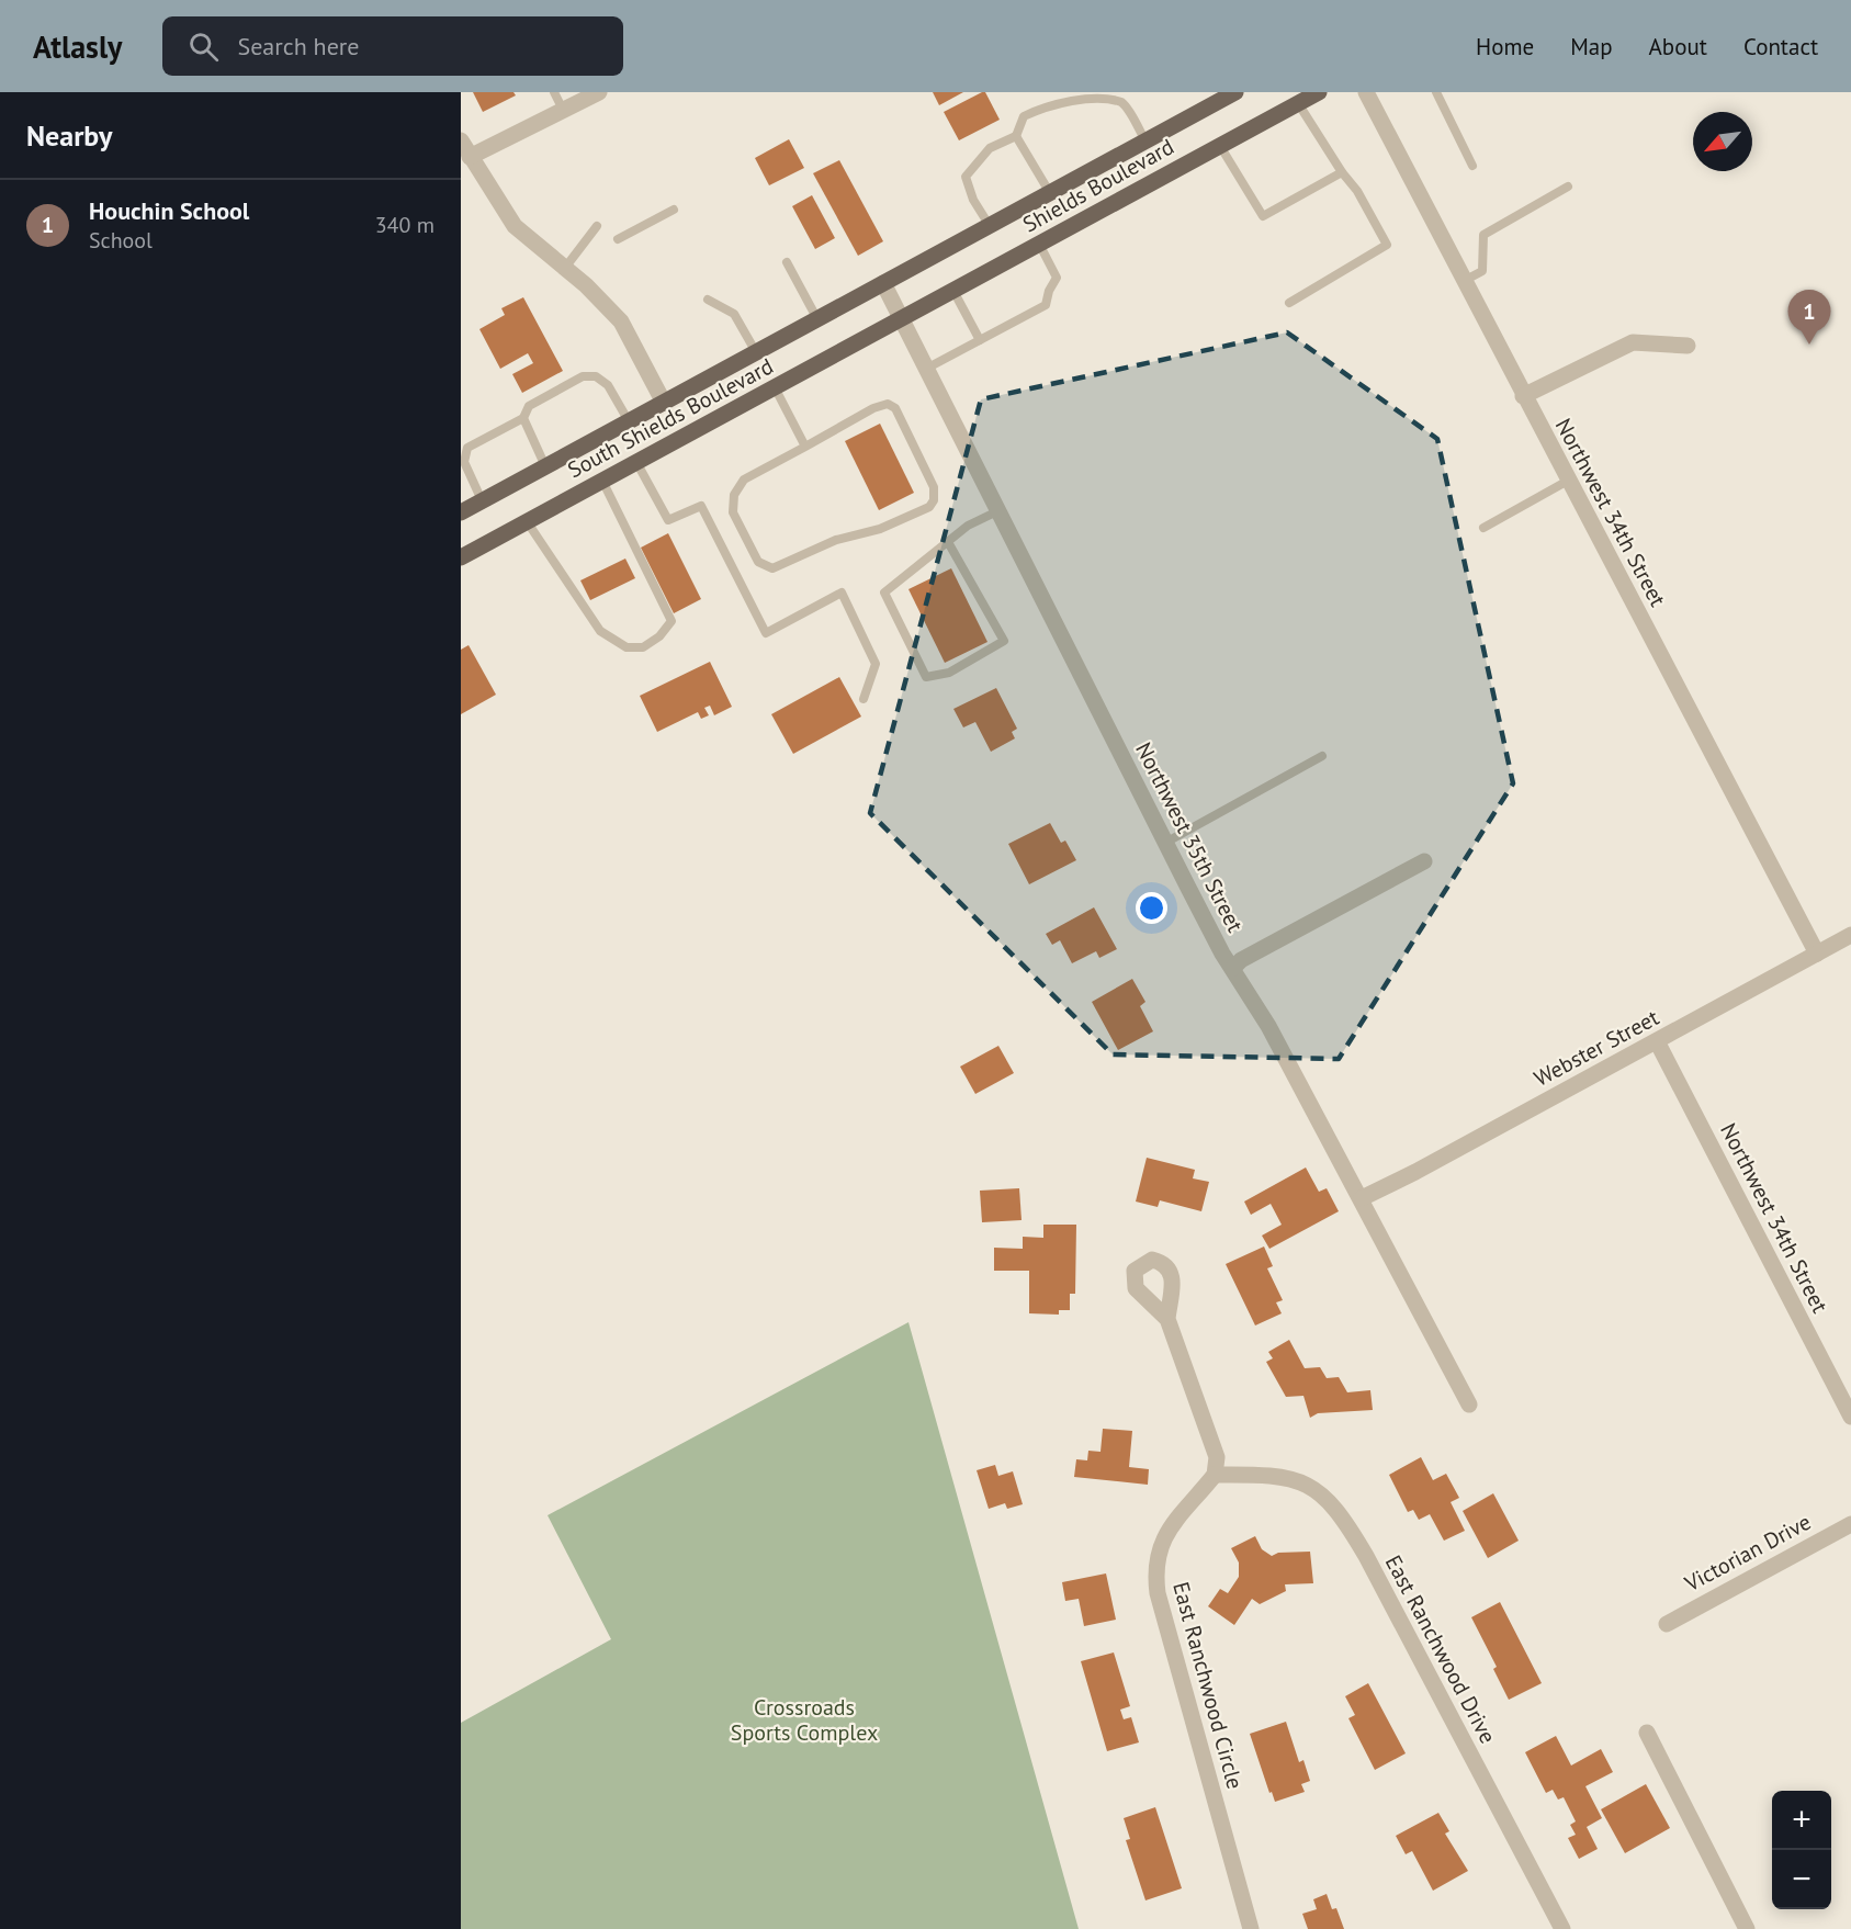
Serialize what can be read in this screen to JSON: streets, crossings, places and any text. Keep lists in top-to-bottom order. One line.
{"streets":{"main road":["Shields Boulevard","South Shields Boulevard"],"street":["Northwest 34th Street","Northwest 35th Street","Webster Street","Victorian Drive","East Ranchwood Drive","East Ranchwood Circle"]},"crossings":[["Shields Boulevard","South Shields Boulevard"],["Shields Boulevard","Northwest 35th Street"],["South Shields Boulevard","Northwest 35th Street"],["Northwest 34th Street","Webster Street"],["Northwest 35th Street","Webster Street"],["East Ranchwood Drive","East Ranchwood Circle"]],"parks":["Crossroads Sports Complex"],"north":"bottom left","page":{"header":"Atlasly","search":"Search here","nav":["Home","Map","About","Contact"],"heading":"Nearby","list":[{"mark":"1","name":"Houchin School","note":"School","value":"340 m"}],"pins":"1","map_buttons":["+","−"]}}
